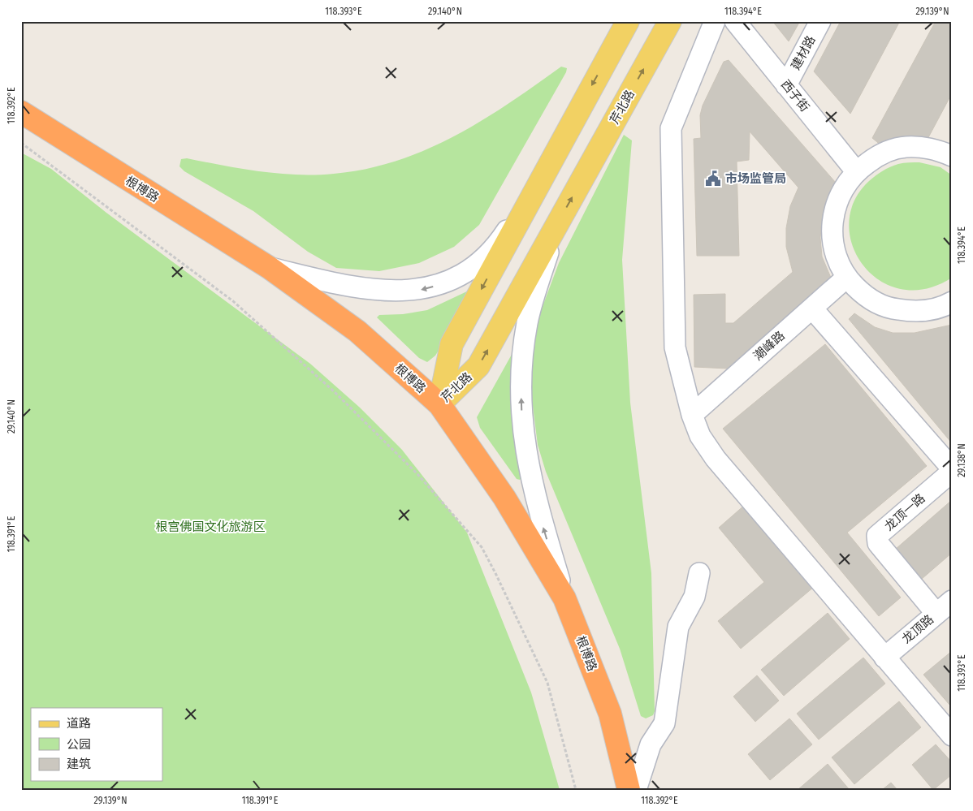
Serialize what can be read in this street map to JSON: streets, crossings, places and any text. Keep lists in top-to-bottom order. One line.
{"streets":{"highway":["根博路"],"main road":["芹北路"],"street":["建材路","西子街","潮峰路","龙顶一路","龙顶路"]},"crossings":[["建材路","西子街"],["芹北路","根博路"],["龙顶一路","龙顶路"]],"parks":["根宫佛国文化旅游区"],"places":{"public building":["市场监管局"]},"legend":["道路","公园","建筑"],"coordinates":["118.393°E","29.140°N","118.394°E","29.139°N","118.392°E","29.138°N","118.391°E"]}
